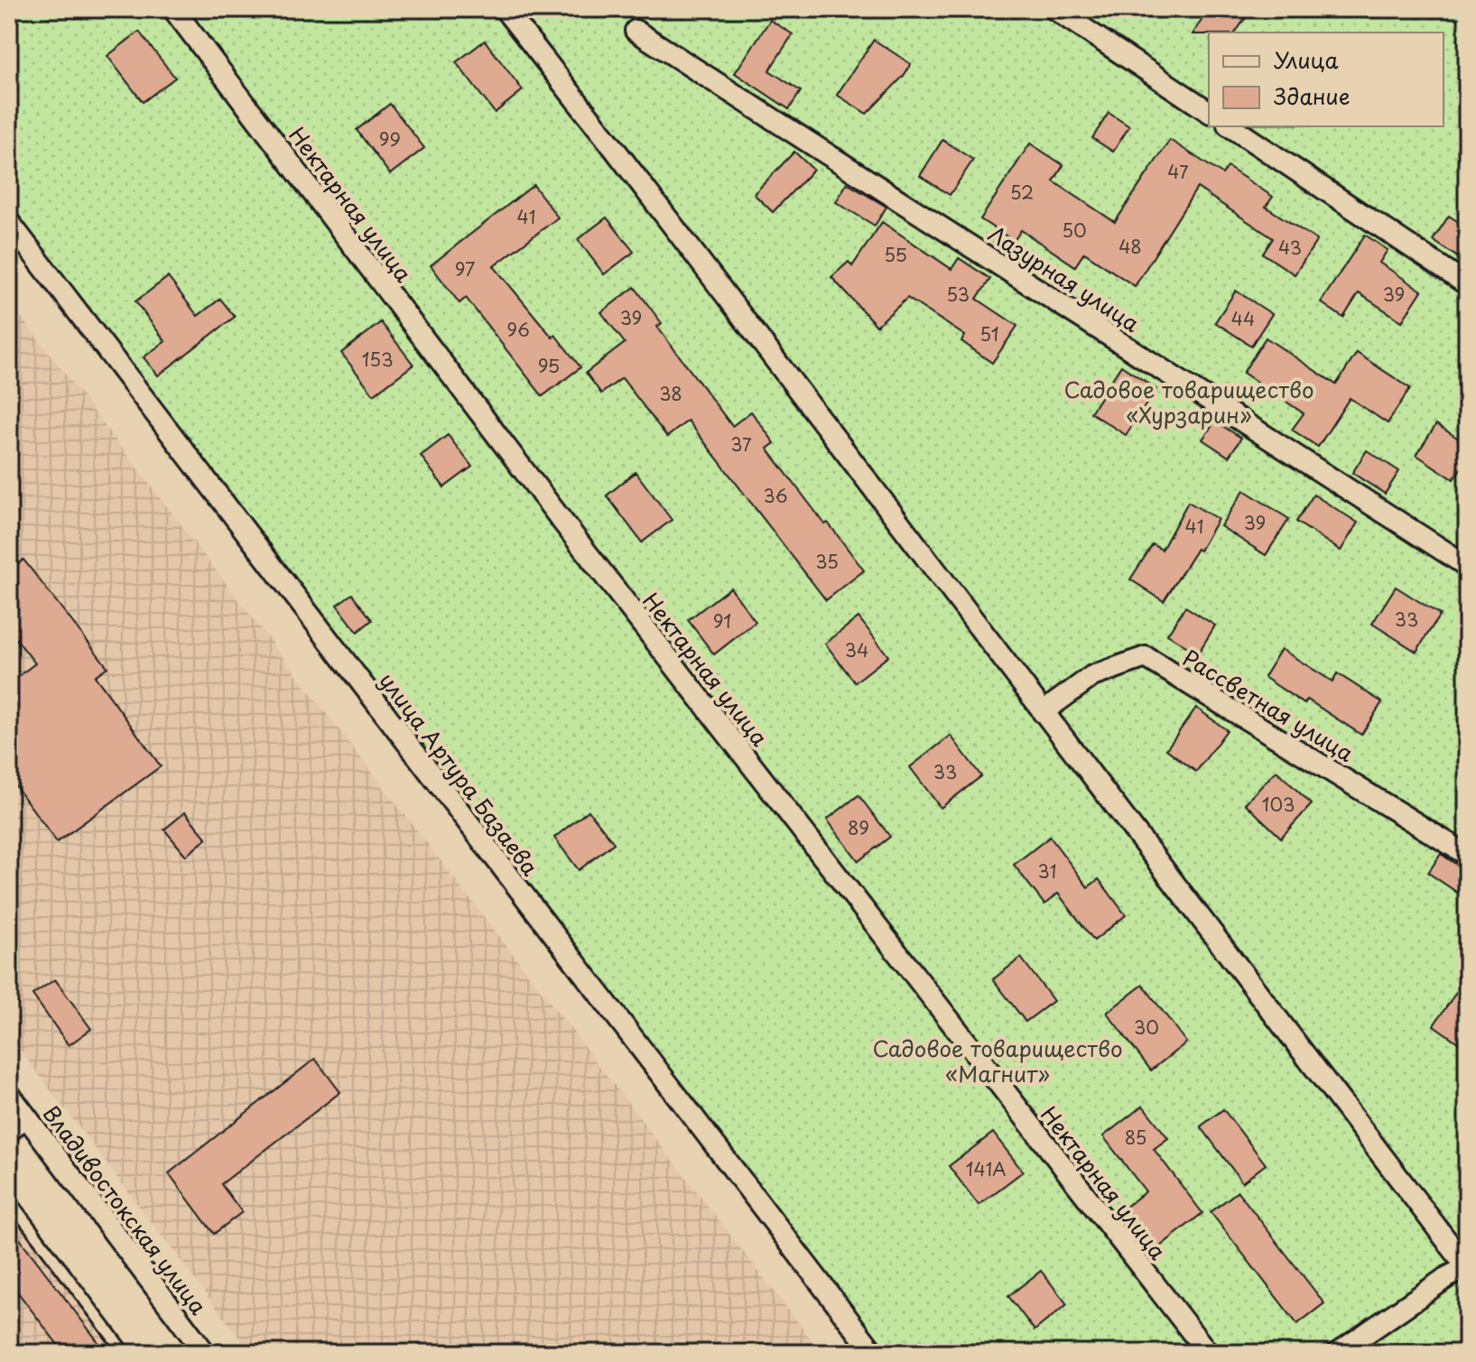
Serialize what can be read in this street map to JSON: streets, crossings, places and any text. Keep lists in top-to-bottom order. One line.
{"streets":{"street":["Нектарная улица","Лазурная улица","Рассветная улица","улица Артура Базаева","Владивостокская улица"]},"parks":["Садовое товарищество «Хурзарин»","Садовое товарищество «Магнит»"],"house_numbers":["99","47","52","41","50","48","43","55","97","53","39","39","44","96","51","153","95","38","37","36","39","41","35","33","91","34","33","103","89","31","30","85","141А"],"legend":["Улица","Здание"]}
